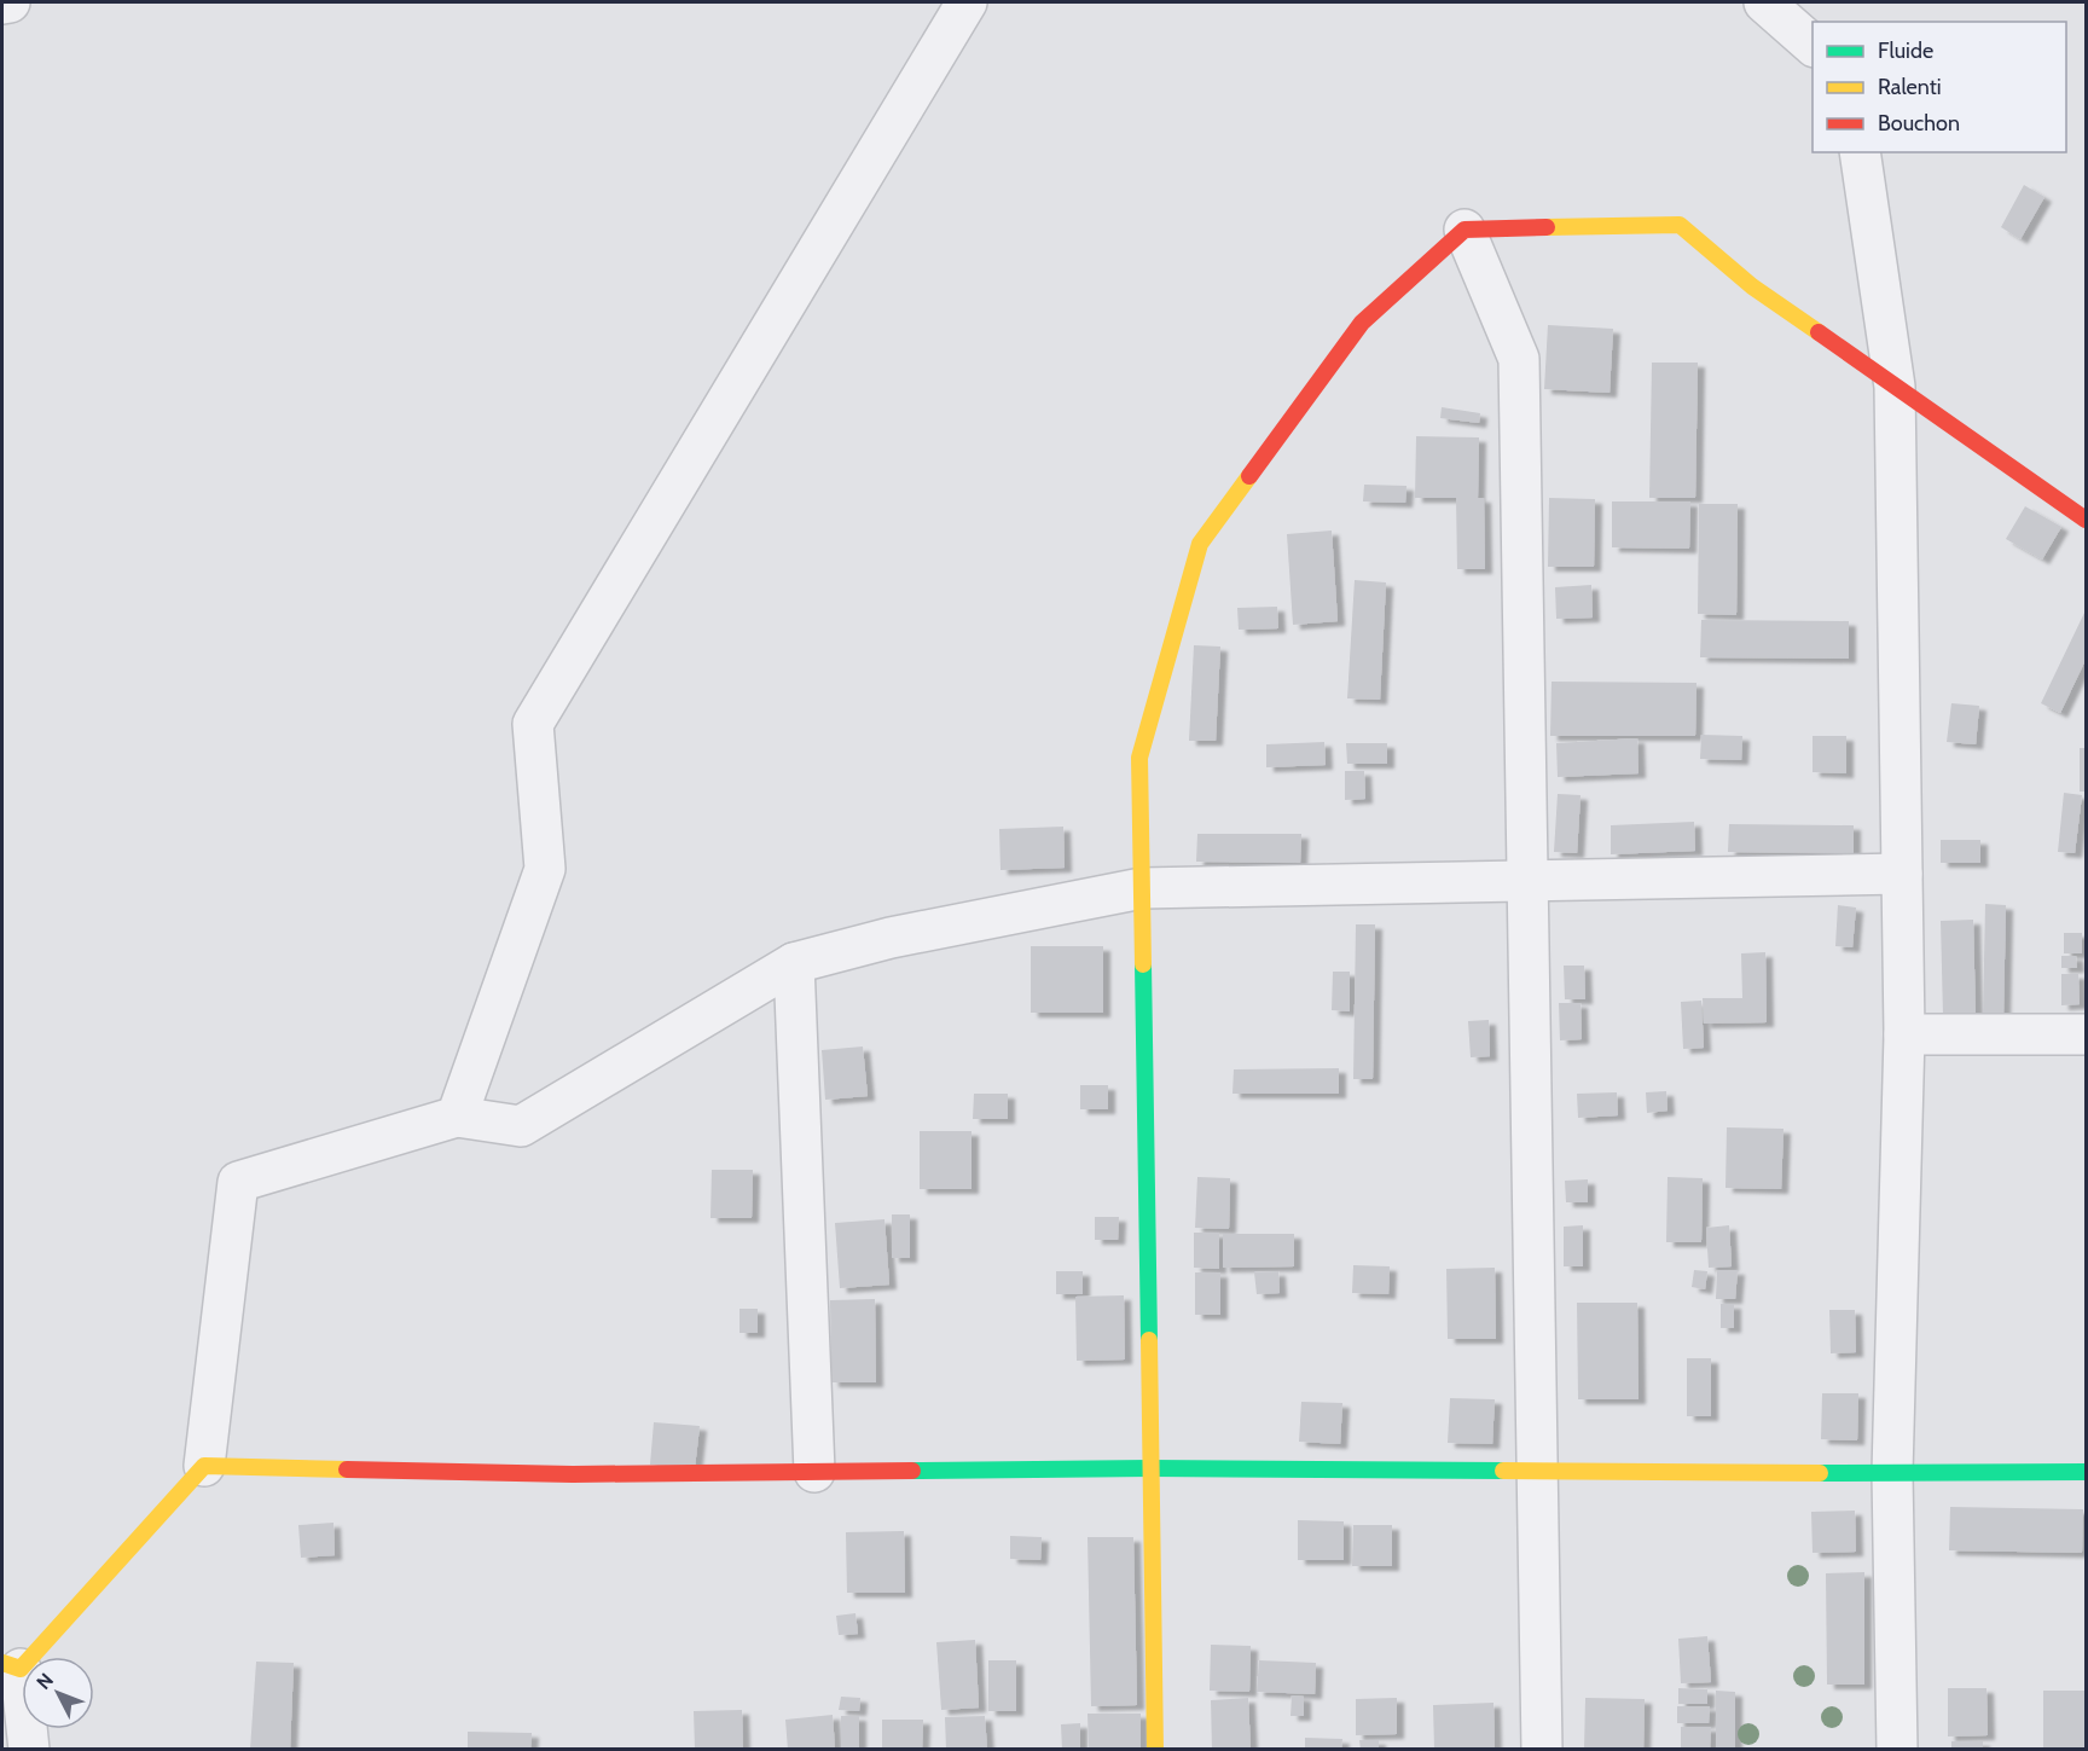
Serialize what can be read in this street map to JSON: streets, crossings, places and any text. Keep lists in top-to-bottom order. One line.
{"legend":["Fluide","Ralenti","Bouchon"],"north":"top left"}
